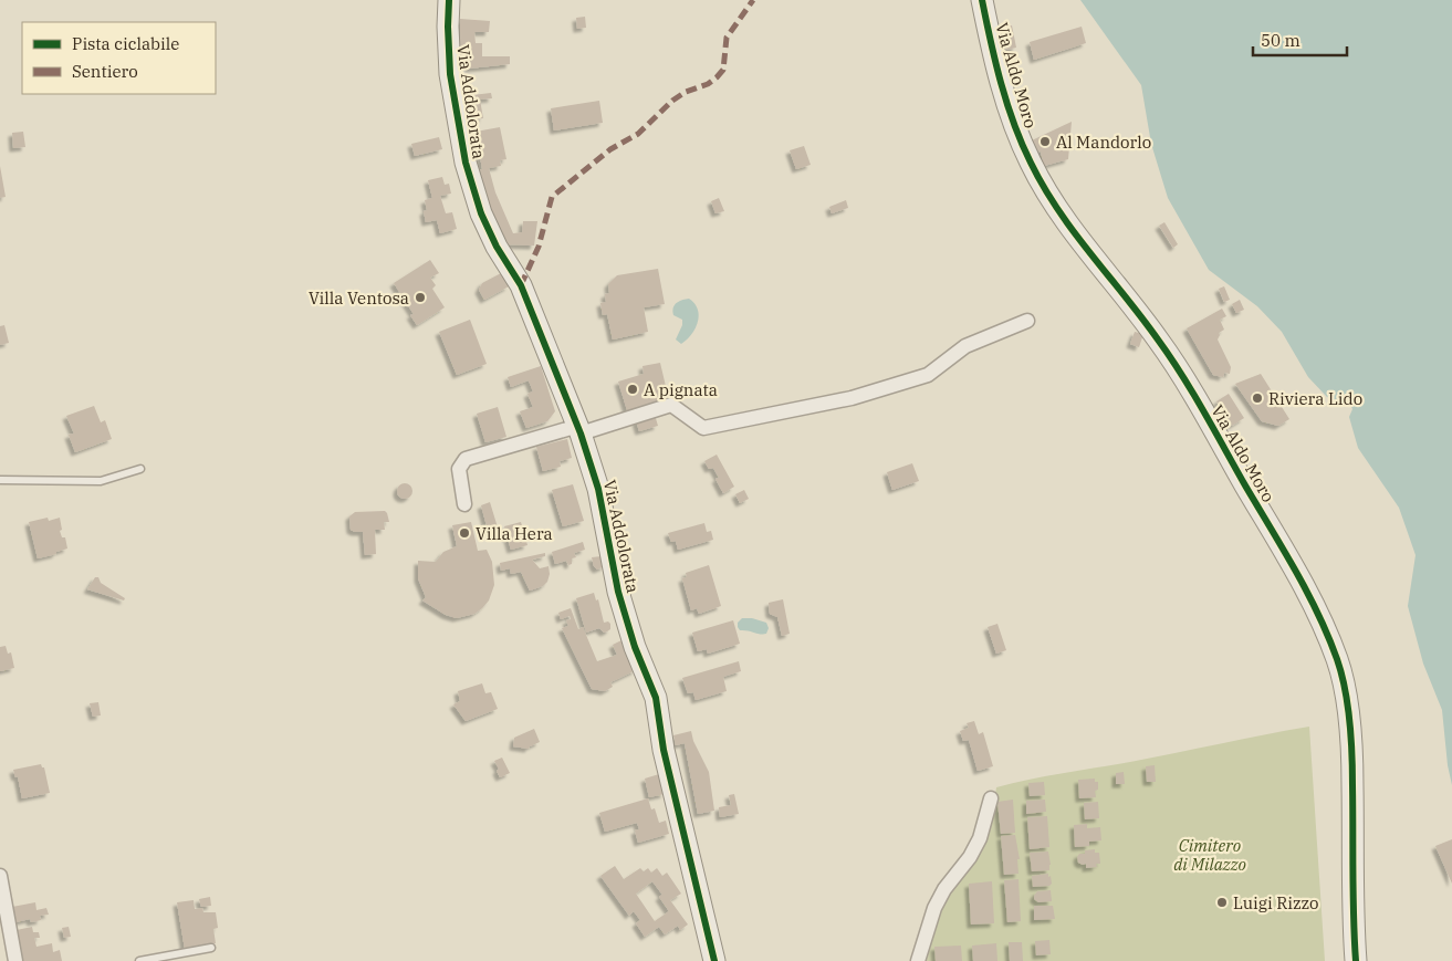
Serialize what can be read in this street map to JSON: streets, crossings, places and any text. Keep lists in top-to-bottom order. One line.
{"streets":{"street":["Via Aldo Moro","Via Addolorata"]},"parks":["Cimitero di Milazzo"],"places":["Al Mandorlo","Villa Ventosa","A pignata","Riviera Lido","Villa Hera","Luigi Rizzo"],"legend":["Pista ciclabile","Sentiero"],"scale_bar":"50 m"}
